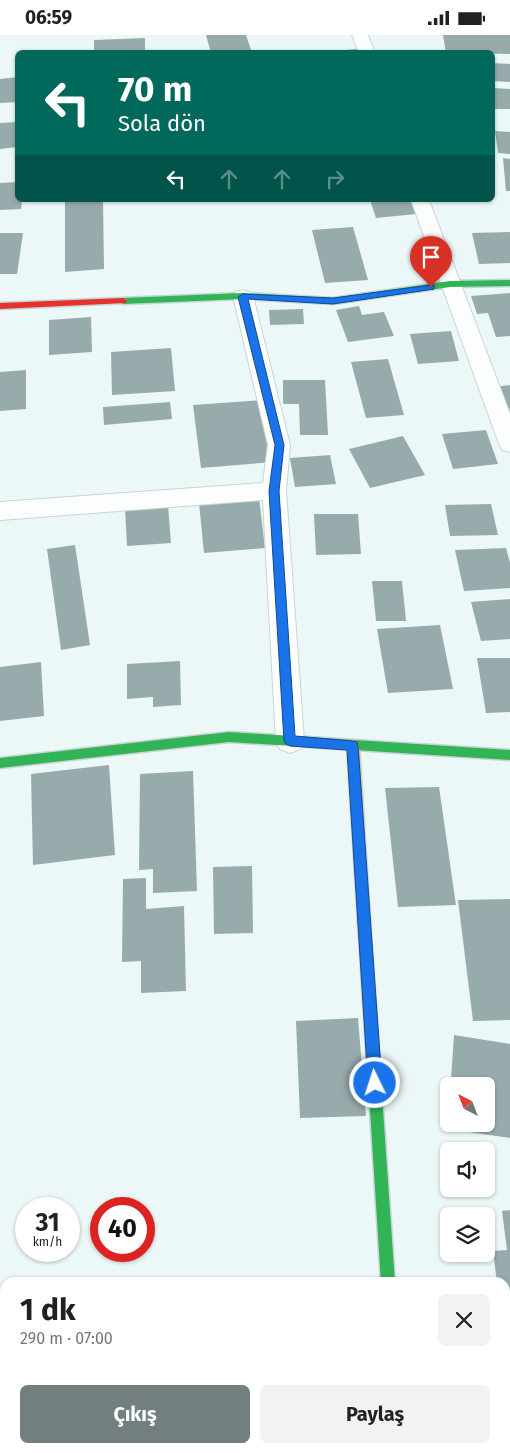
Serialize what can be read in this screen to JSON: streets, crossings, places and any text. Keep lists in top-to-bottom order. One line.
{"north":"top left","page":{"status":"06:59","turn":["70 m","Sola dön"],"speed":"31 km/h","limit":"40","heading":["1 dk","290 m · 07:00"],"buttons":["Çıkış","Paylaş"]}}
